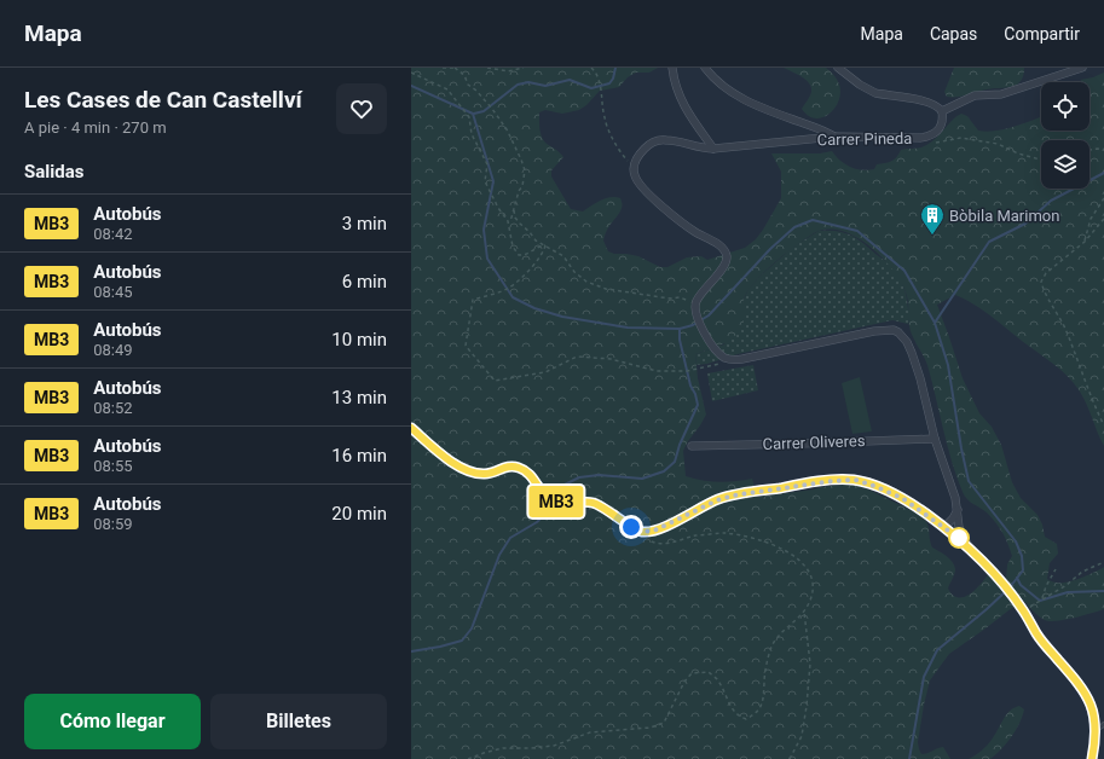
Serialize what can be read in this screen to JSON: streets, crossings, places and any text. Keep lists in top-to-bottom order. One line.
{"streets":{"street":["Carrer Pineda","Carrer Oliveres"]},"places":{"building":["Bòbila Marimon"]},"lines":["bus line MB3"],"page":{"header":"Mapa","nav":["Mapa","Capas","Compartir"],"heading":[["Les Cases de Can Castellví","A pie · 4 min · 270 m"],"Salidas"],"on_map":"MB3","list":[{"mark":"MB3","name":"Autobús","note":"08:42","value":"3 min"},{"mark":"MB3","name":"Autobús","note":"08:45","value":"6 min"},{"mark":"MB3","name":"Autobús","note":"08:49","value":"10 min"},{"mark":"MB3","name":"Autobús","note":"08:52","value":"13 min"},{"mark":"MB3","name":"Autobús","note":"08:55","value":"16 min"},{"mark":"MB3","name":"Autobús","note":"08:59","value":"20 min"}],"buttons":["Cómo llegar","Billetes"]}}
